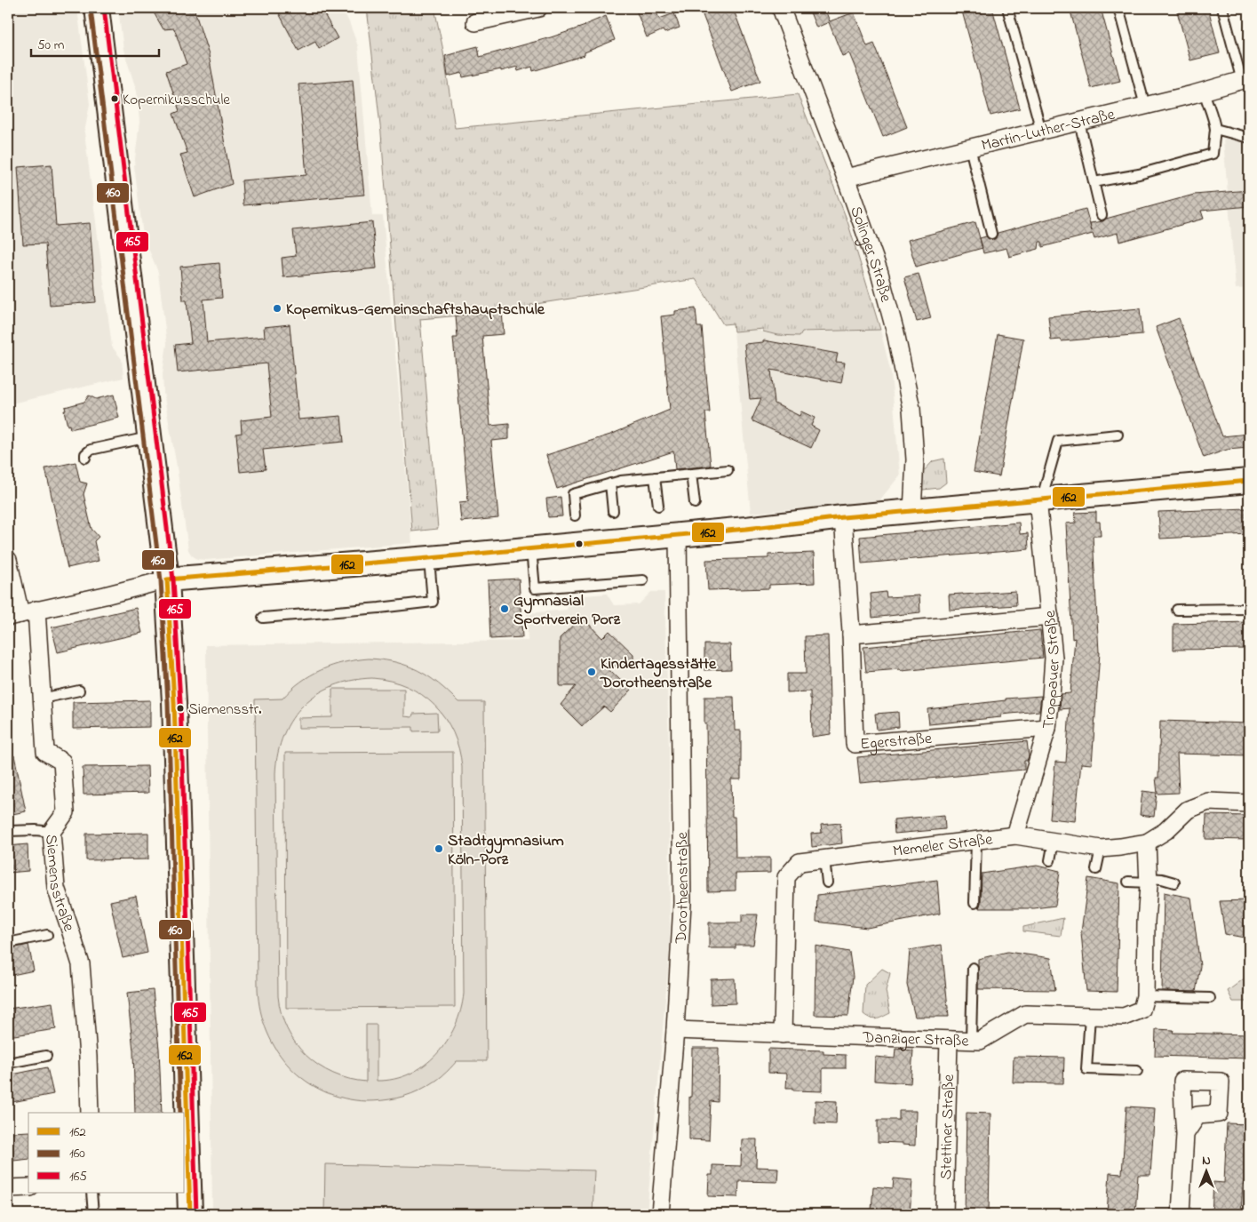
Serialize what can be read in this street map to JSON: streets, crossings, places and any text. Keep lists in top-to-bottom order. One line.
{"streets":{"street":["Martin-Luther-Straße","Solinger Straße","Troppauer Straße","Egerstraße","Memeler Straße","Siemensstraße","Dorotheenstraße","Danziger Straße","Stettiner Straße"]},"crossings":[["Martin-Luther-Straße","Solinger Straße"],["Troppauer Straße","Egerstraße"],["Troppauer Straße","Memeler Straße"],["Memeler Straße","Danziger Straße"],["Dorotheenstraße","Danziger Straße"],["Danziger Straße","Stettiner Straße"]],"places":["Kopernikusschule","Kopernikus-Gemeinschaftshauptschule","Gymnasial Sportverein Porz","Kindertagesstätte Dorotheenstraße","Siemensstr.","Stadtgymnasium Köln-Porz"],"lines":["transit line 165","transit line 160","transit line 162"],"legend":["162","160","165"],"scale_bar":"50 m","north":"top"}
